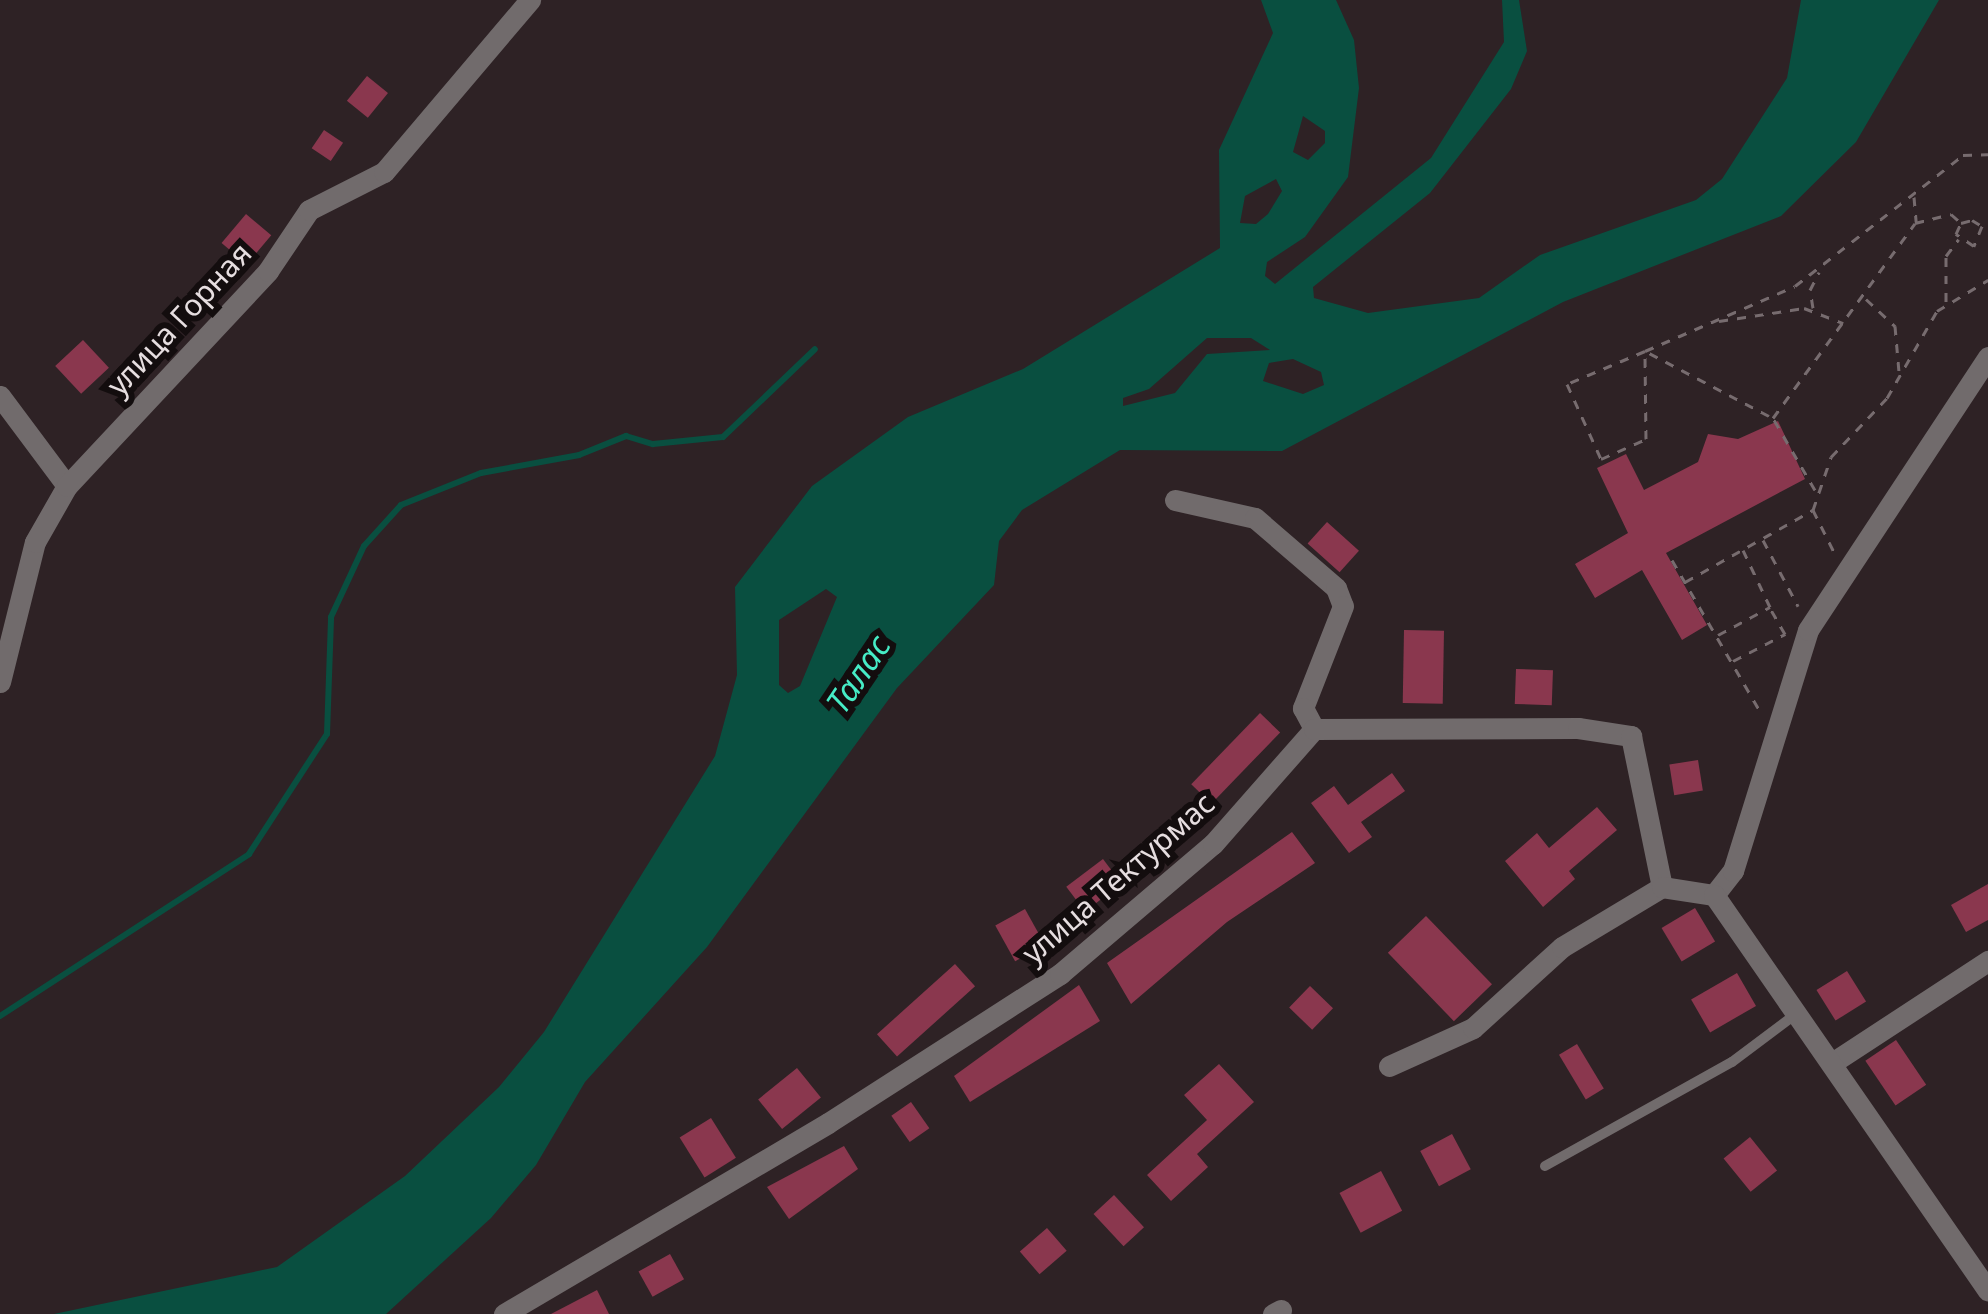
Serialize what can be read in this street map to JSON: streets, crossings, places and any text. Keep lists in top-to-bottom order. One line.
{"streets":{"street":["улица Горная","улица Тектурмас"]},"water":["Талас"]}
